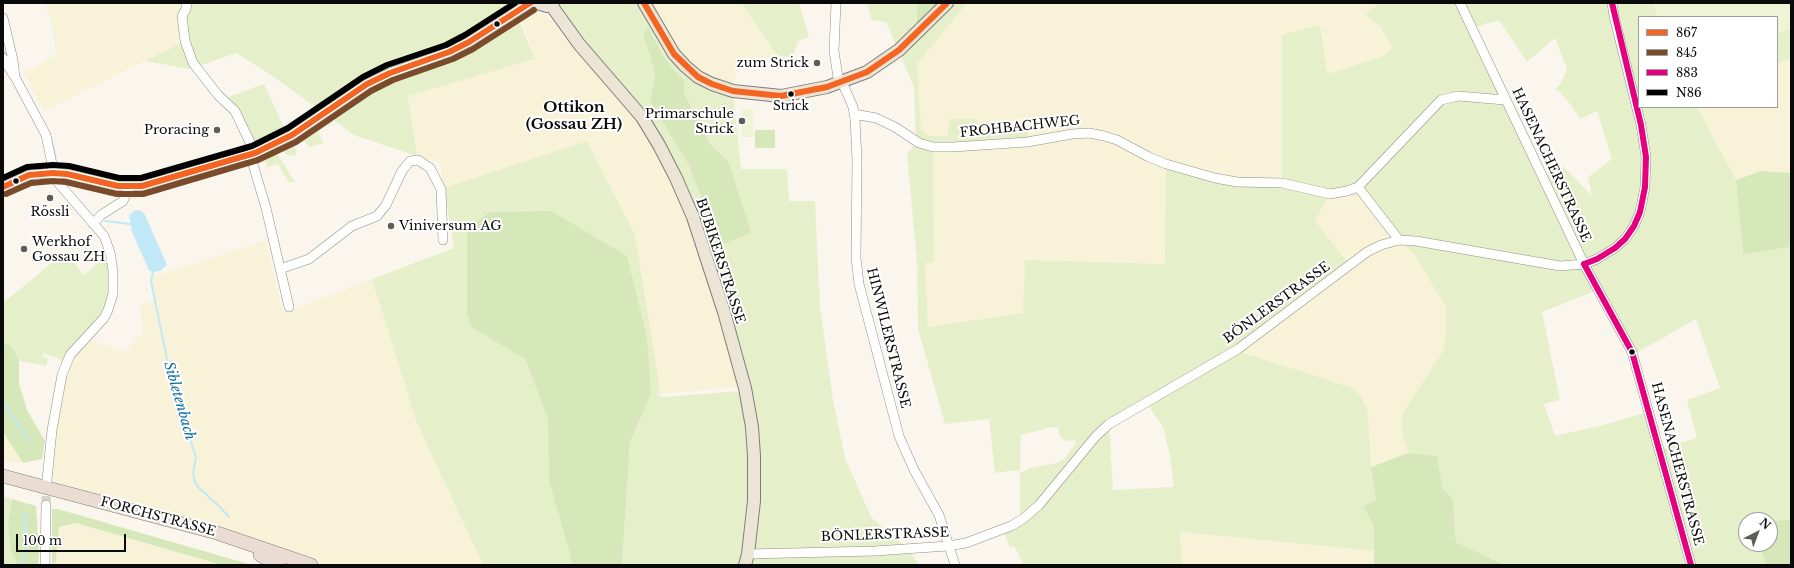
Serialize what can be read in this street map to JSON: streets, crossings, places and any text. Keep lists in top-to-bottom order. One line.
{"streets":{"highway":["FORCHSTRASSE"],"main road":["BUBIKERSTRASSE"],"street":["FROHBACHWEG","HASENACHERSTRASSE","BÖNLERSTRASSE","HINWILERSTRASSE"]},"crossings":[["FROHBACHWEG","HASENACHERSTRASSE"],["FROHBACHWEG","HINWILERSTRASSE"],["HASENACHERSTRASSE","BÖNLERSTRASSE"],["BUBIKERSTRASSE","BÖNLERSTRASSE"],["BÖNLERSTRASSE","HINWILERSTRASSE"]],"districts":["Ottikon (Gossau ZH)"],"water":["Sibletenbach"],"places":["zum Strick","Strick","Primarschule Strick","Proracing","Rössli","Viniversum AG","Werkhof Gossau ZH"],"lines":["transit line 867","transit line 883","transit line N86","transit line 845"],"legend":["867","845","883","N86"],"scale_bar":"100 m","north":"top right"}
